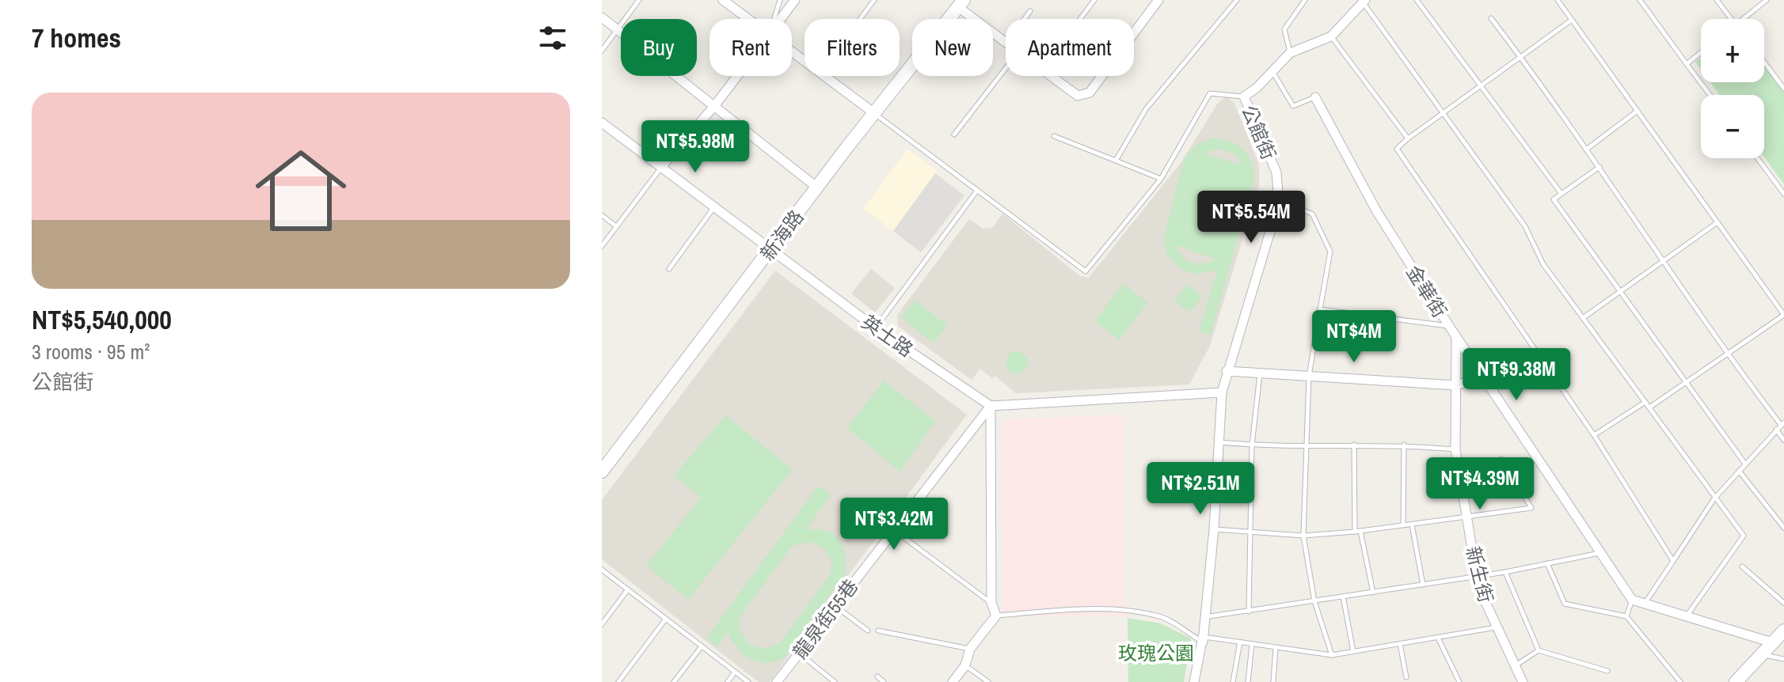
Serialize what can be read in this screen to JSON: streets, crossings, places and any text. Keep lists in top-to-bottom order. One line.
{"streets":{"street":["公館街","新海路","金華街","英士路","新生街","龍泉街55巷"]},"crossings":[["公館街","金華街"],["新海路","英士路"],["金華街","新生街"],["英士路","龍泉街55巷"]],"parks":["玫瑰公園"],"page":{"heading":"7 homes","map_buttons":["+","−"],"chip":["Buy","Rent","Filters","New","Apartment"],"list":[{"name":"NT$5,540,000","note":"3 rooms · 95 m² · 公館街"}],"price":["NT$5.98M","NT$5.54M","NT$4M","NT$9.38M","NT$4.39M","NT$2.51M","NT$3.42M"]}}
